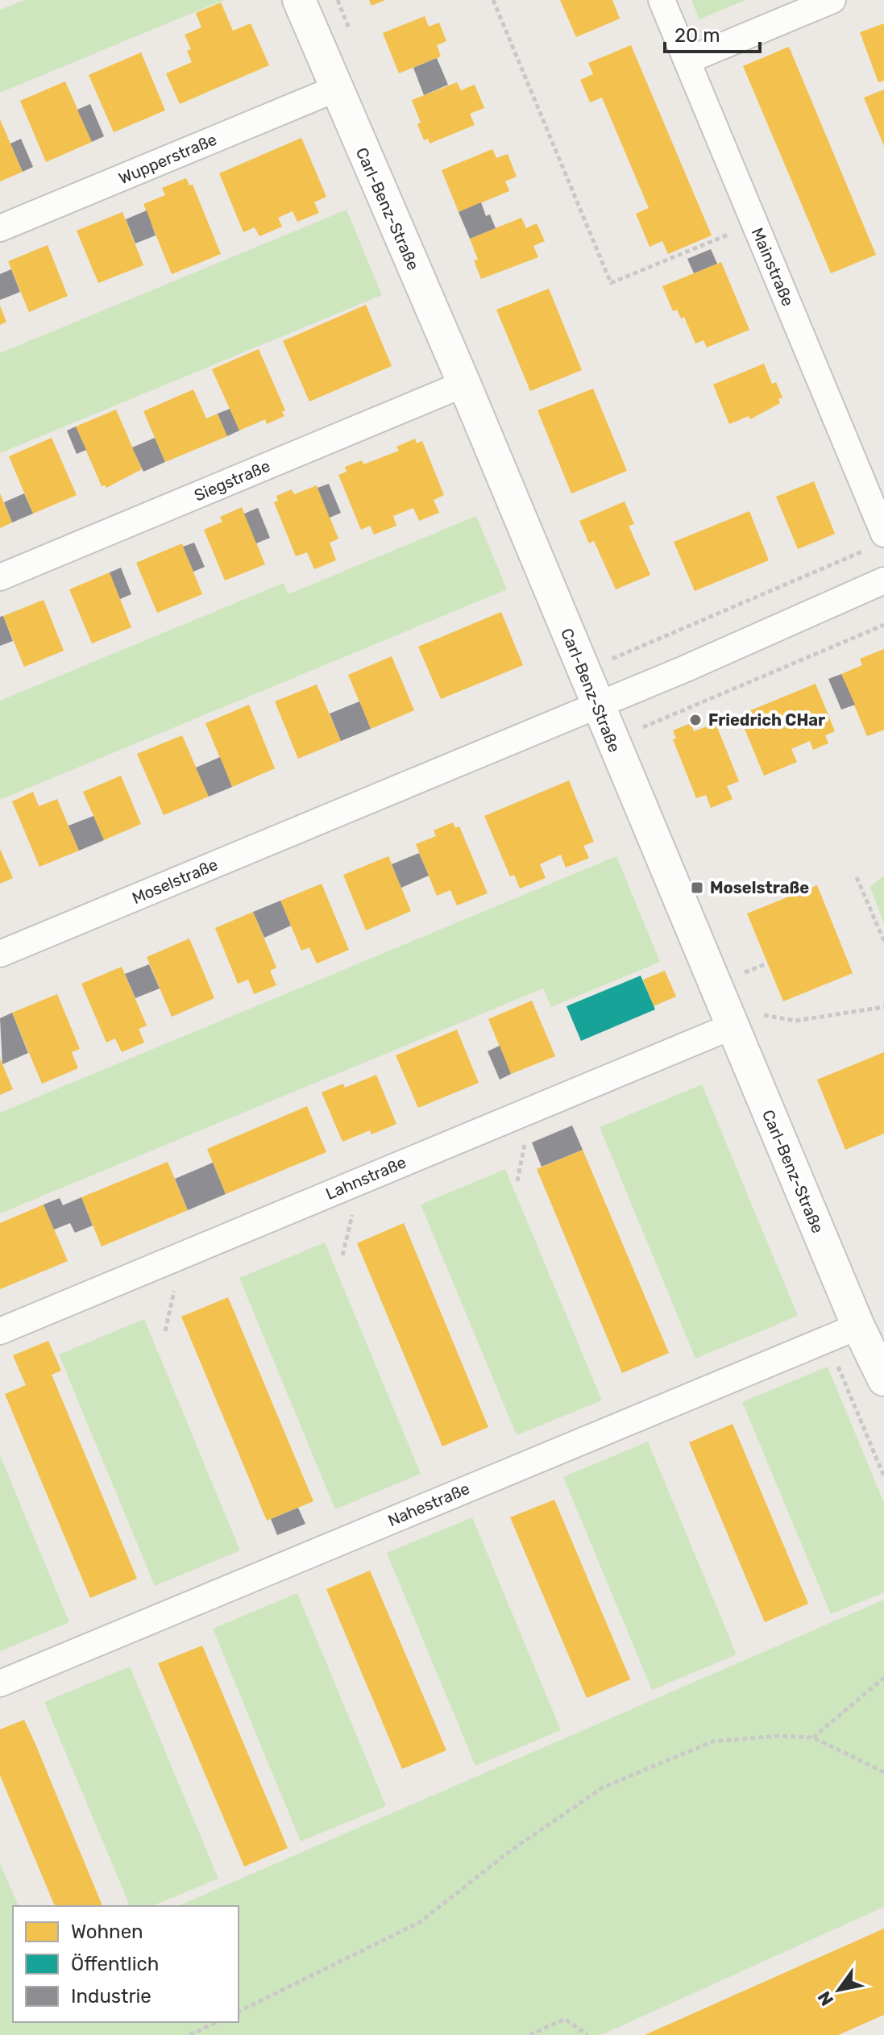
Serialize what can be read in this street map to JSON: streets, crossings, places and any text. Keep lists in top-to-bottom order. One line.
{"streets":{"street":["Wupperstraße","Carl-Benz-Straße","Mainstraße","Siegstraße","Moselstraße","Lahnstraße","Nahestraße"]},"crossings":[["Wupperstraße","Carl-Benz-Straße"],["Carl-Benz-Straße","Siegstraße"],["Carl-Benz-Straße","Moselstraße"],["Carl-Benz-Straße","Lahnstraße"],["Carl-Benz-Straße","Nahestraße"]],"places":{"other":["Friedrich CHar"],"transit":["Moselstraße"]},"legend":["Wohnen","Öffentlich","Industrie"],"scale_bar":"20 m","north":"bottom left"}
